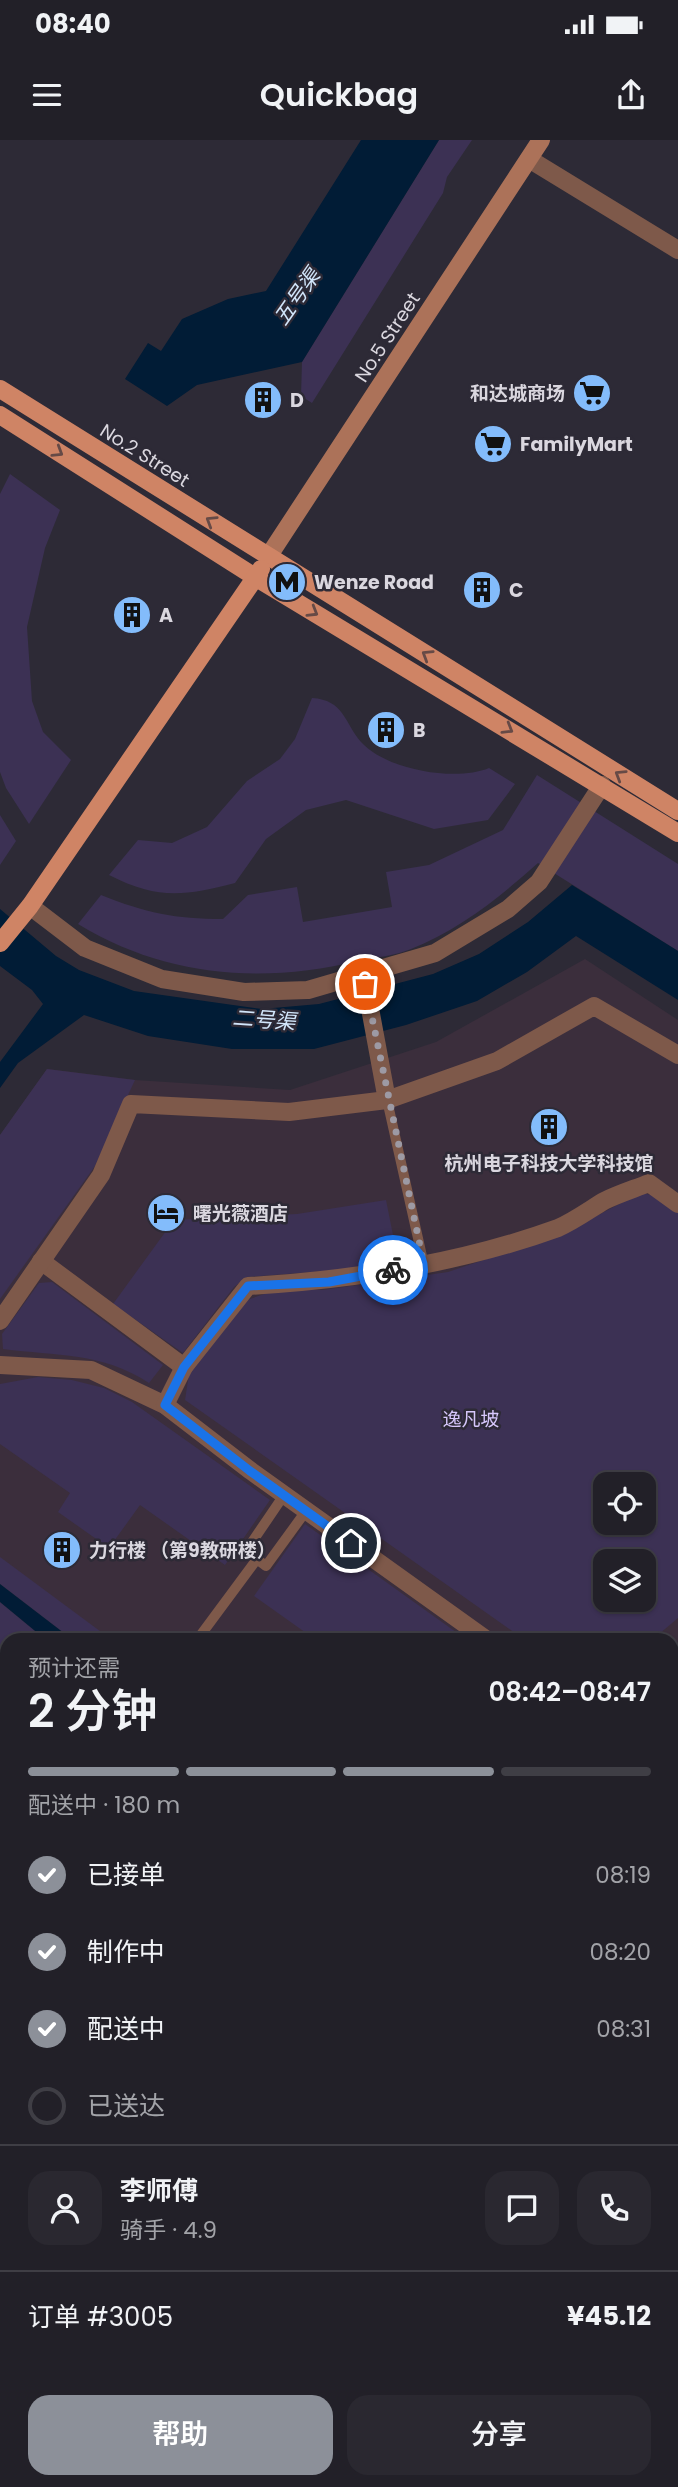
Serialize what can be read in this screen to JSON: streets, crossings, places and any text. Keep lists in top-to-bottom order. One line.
{"streets":{"main road":["No.5 Street","No.2 Street"]},"crossings":[["No.5 Street","No.2 Street"]],"water":["五号渠","二号渠"],"parks":["逸凡坡"],"places":{"supermarket":["和达城商场","FamilyMart"],"building":["D","C","A","B","杭州电子科技大学科技馆","力行楼 （第9教研楼）"],"metro station":["Wenze Road"],"hotel":["曙光薇酒店"]},"page":{"status":"08:40","header":"Quickbag","heading":["2 分钟","预计还需","08:42–08:47"],"panel":["李师傅","骑手 · 4.9","订单 #3005","¥45.12"],"bar":"配送中 · 180 m","list":[["已接单","08:19"],["制作中","08:20"],["配送中","08:31"],"已送达"],"buttons":["帮助","分享"]}}
